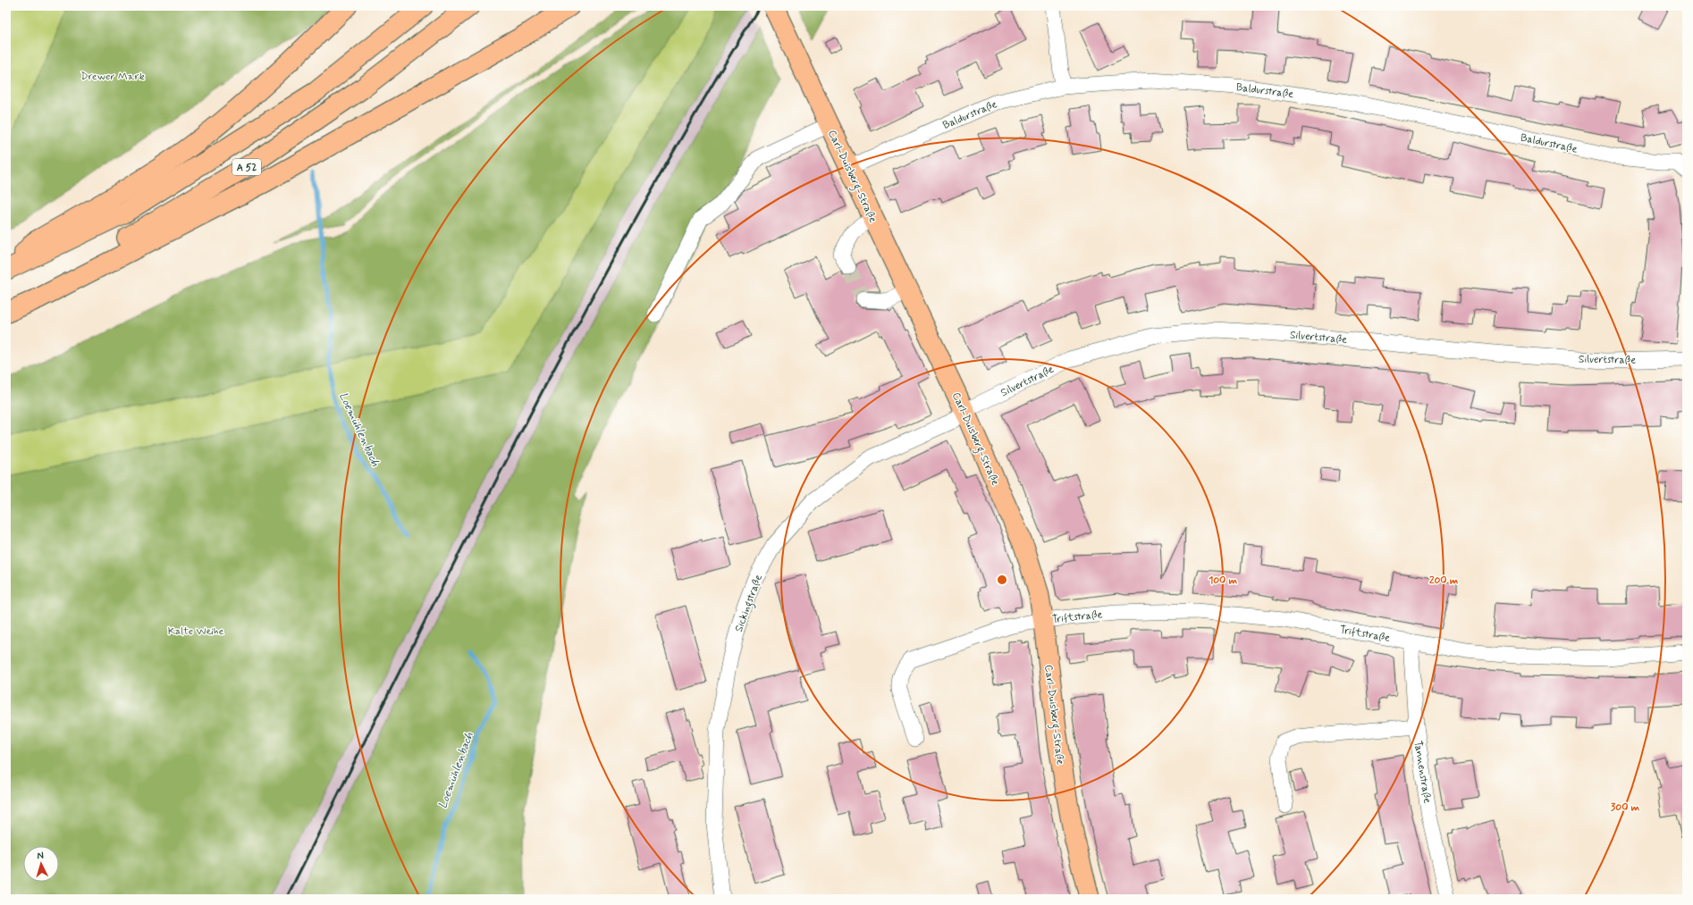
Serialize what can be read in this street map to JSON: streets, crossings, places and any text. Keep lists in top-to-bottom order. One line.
{"streets":{"main road":["A 52","Carl-Duisberg-Straße"],"street":["Baldurstraße","Silvertstraße","Sickingstraße","Triftstraße","Tannenstraße"]},"crossings":[["Baldurstraße","Carl-Duisberg-Straße"],["Carl-Duisberg-Straße","Silvertstraße"],["Carl-Duisberg-Straße","Sickingstraße"],["Carl-Duisberg-Straße","Triftstraße"],["Silvertstraße","Sickingstraße"],["Triftstraße","Tannenstraße"]],"water":["Loemühlenbach"],"parks":["Drewer Mark","Kalte Weihe"],"north":"top","rings":["100 m","200 m","300 m"]}
